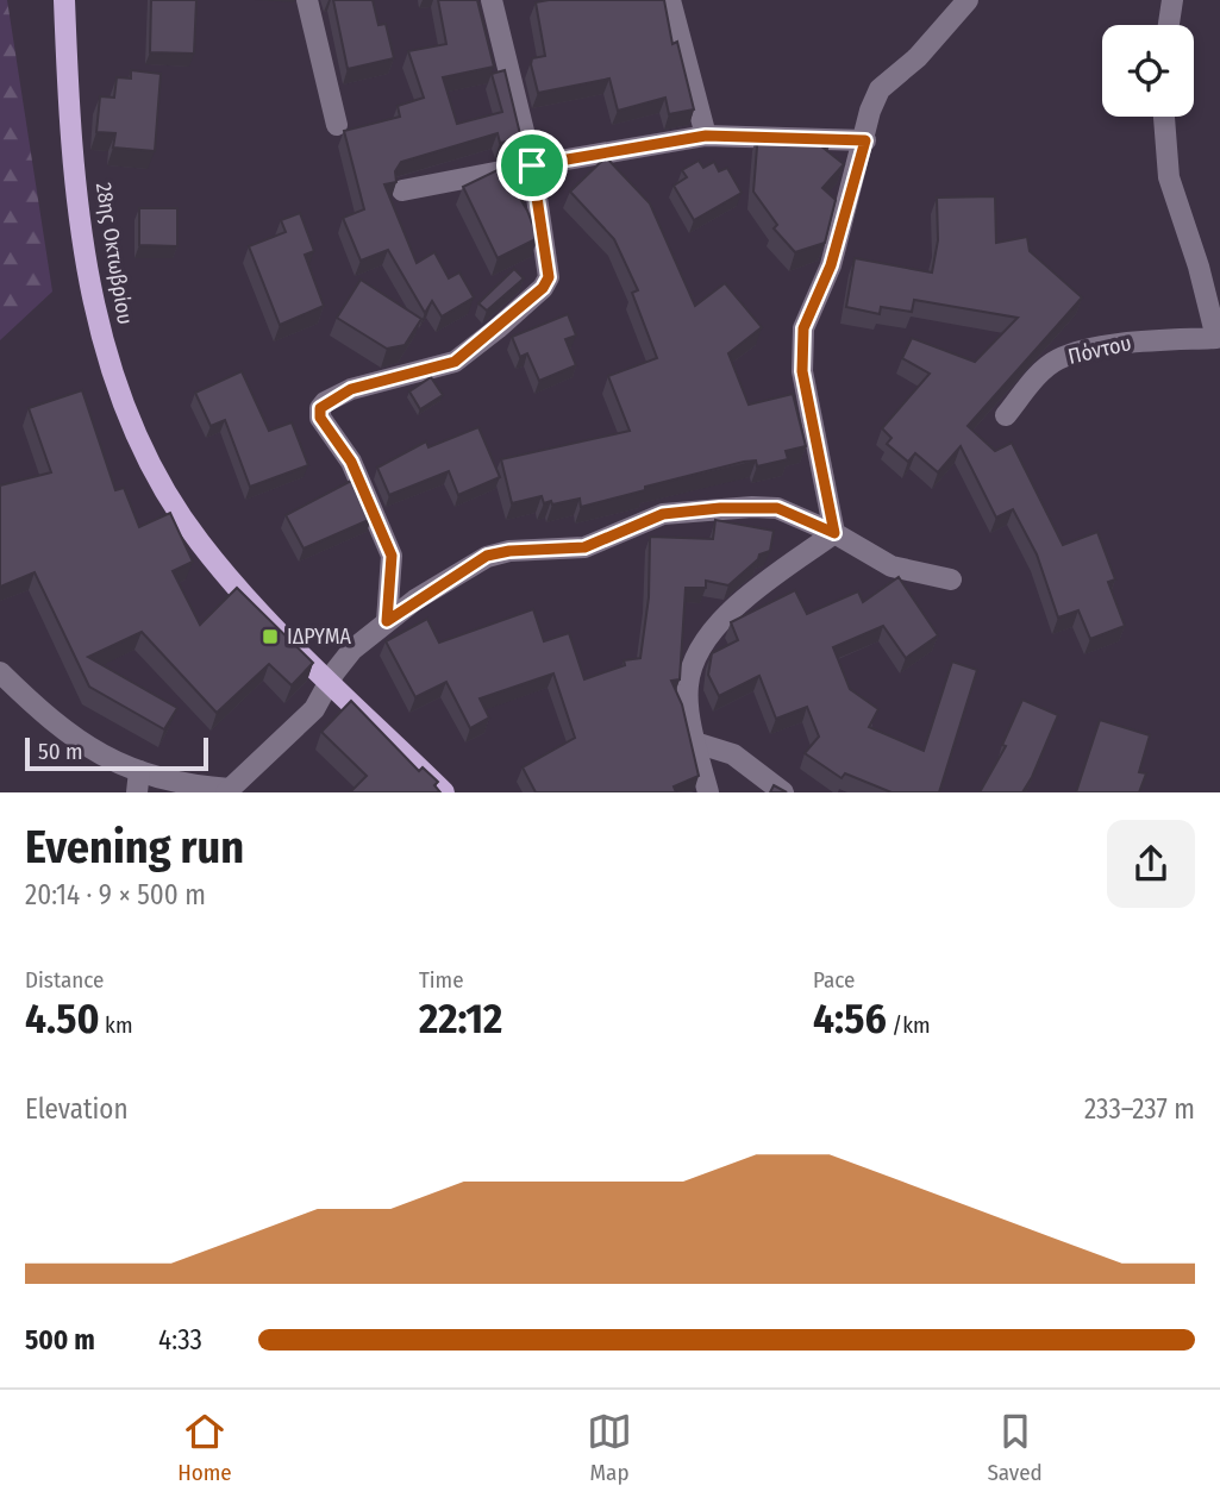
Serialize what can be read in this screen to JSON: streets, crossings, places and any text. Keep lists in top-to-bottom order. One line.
{"streets":{"main road":["28ης Οκτωβρίου"],"street":["Πόντου"]},"places":{"transit":["ΙΔΡΥΜΑ"]},"scale_bar":"50 m","page":{"scale":"50 m","heading":["Evening run","20:14 · 9 × 500 m"],"stats":[["Distance","4.50 km"],["Time","22:12"],["Pace","4:56 /km"]],"chart":["Elevation","233–237 m"],"list":[{"name":"500 m","note":"4:33"}],"tabs":["Home","Map","Saved"]}}
